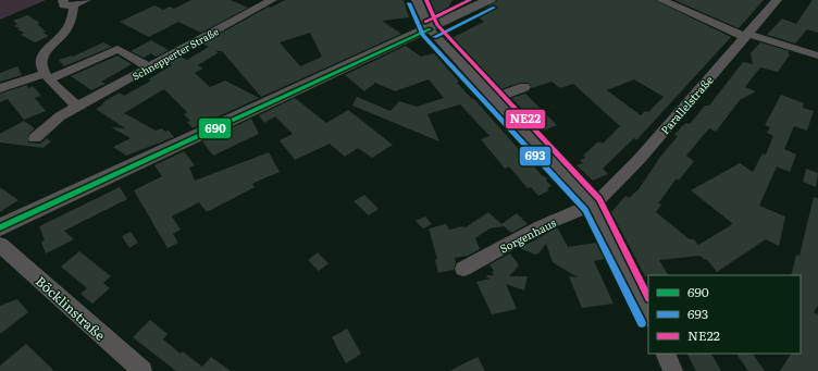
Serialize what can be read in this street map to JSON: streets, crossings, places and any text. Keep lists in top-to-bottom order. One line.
{"streets":{"street":["Schnepperter Straße","Parallelstraße","Sorgenhaus","Böcklinstraße"]},"crossings":[["Parallelstraße","Sorgenhaus"]],"lines":["transit line NE22","transit line 693","transit line 690"],"legend":["690","693","NE22"]}
